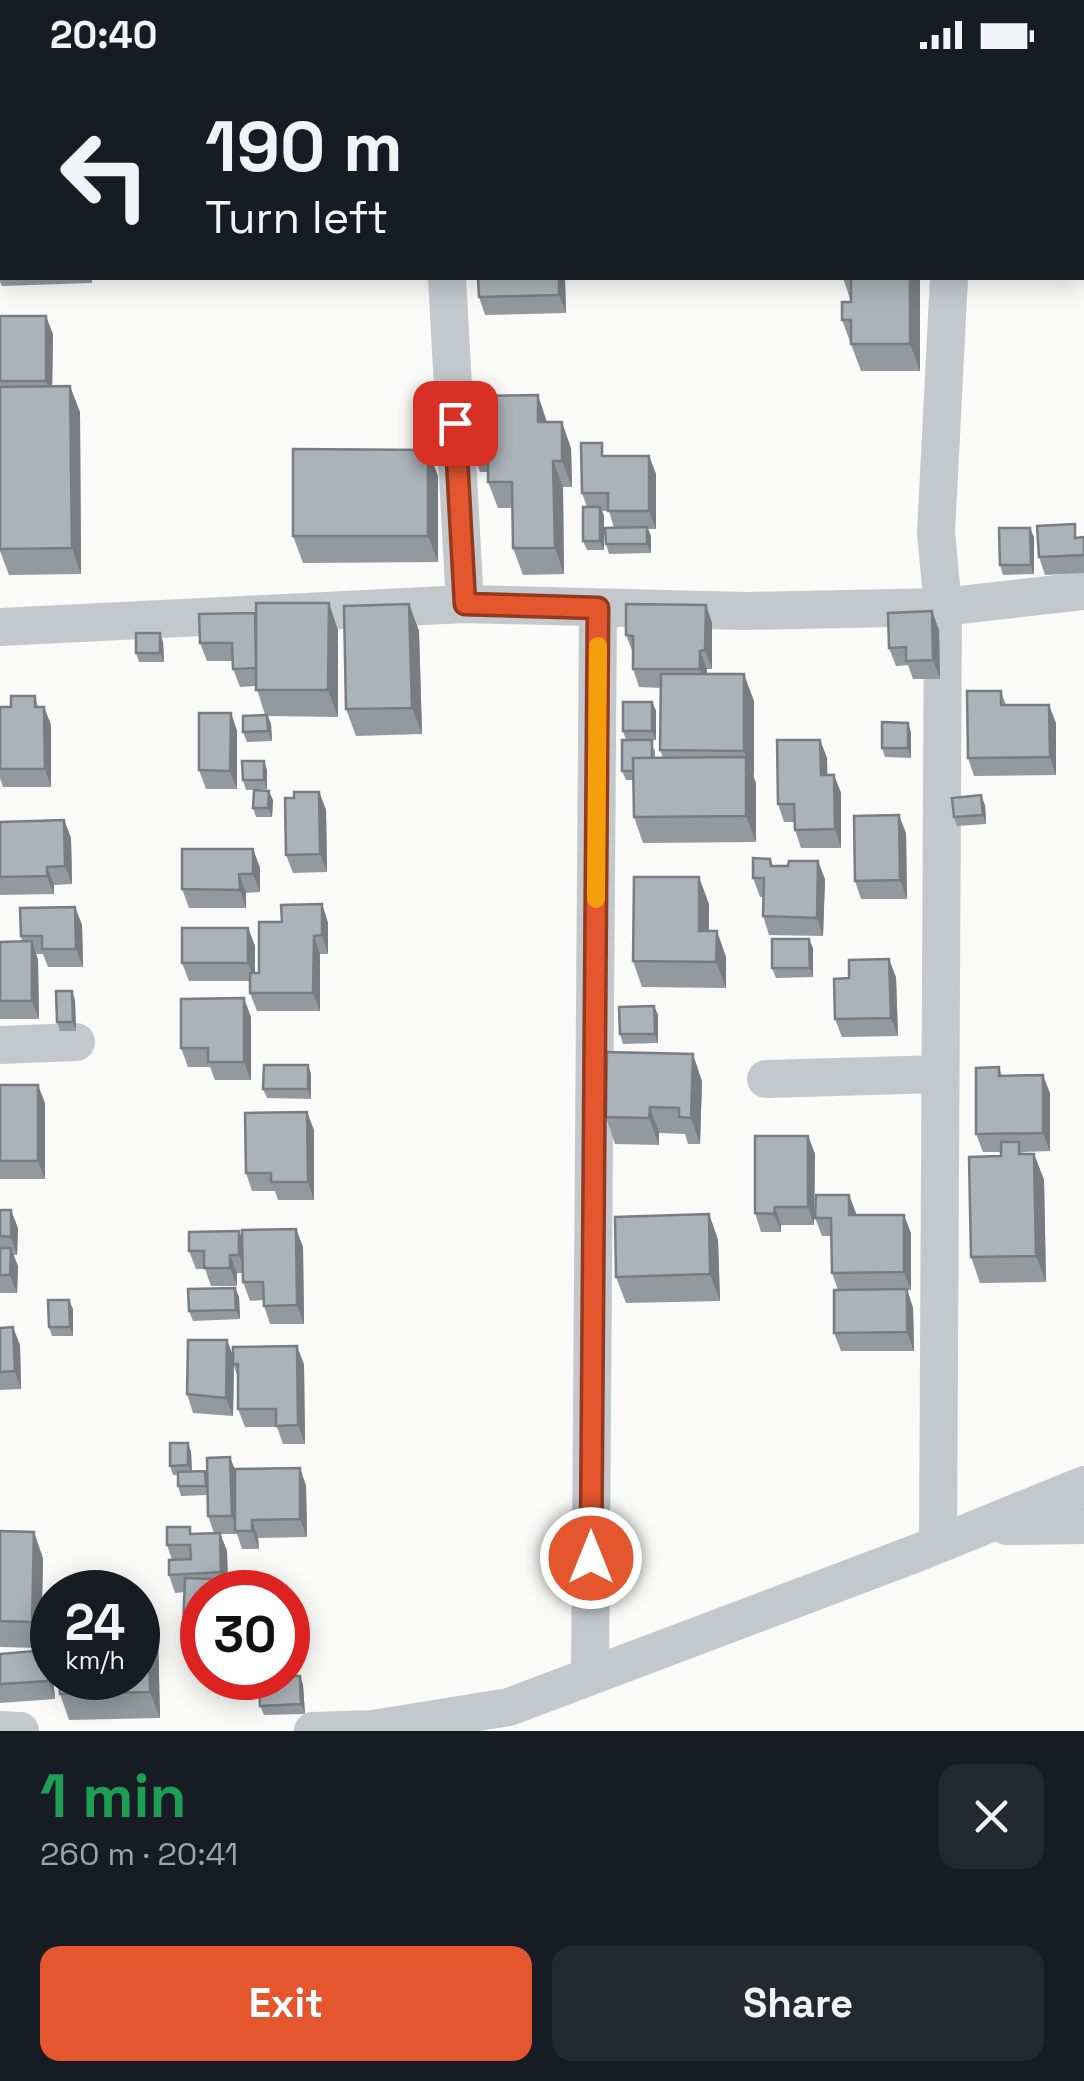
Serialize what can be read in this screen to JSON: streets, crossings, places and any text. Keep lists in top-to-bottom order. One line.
{"page":{"status":"20:40","turn":["190 m","Turn left"],"speed":"24 km/h","limit":"30","heading":["1 min","260 m · 20:41"],"buttons":["Exit","Share"]}}
